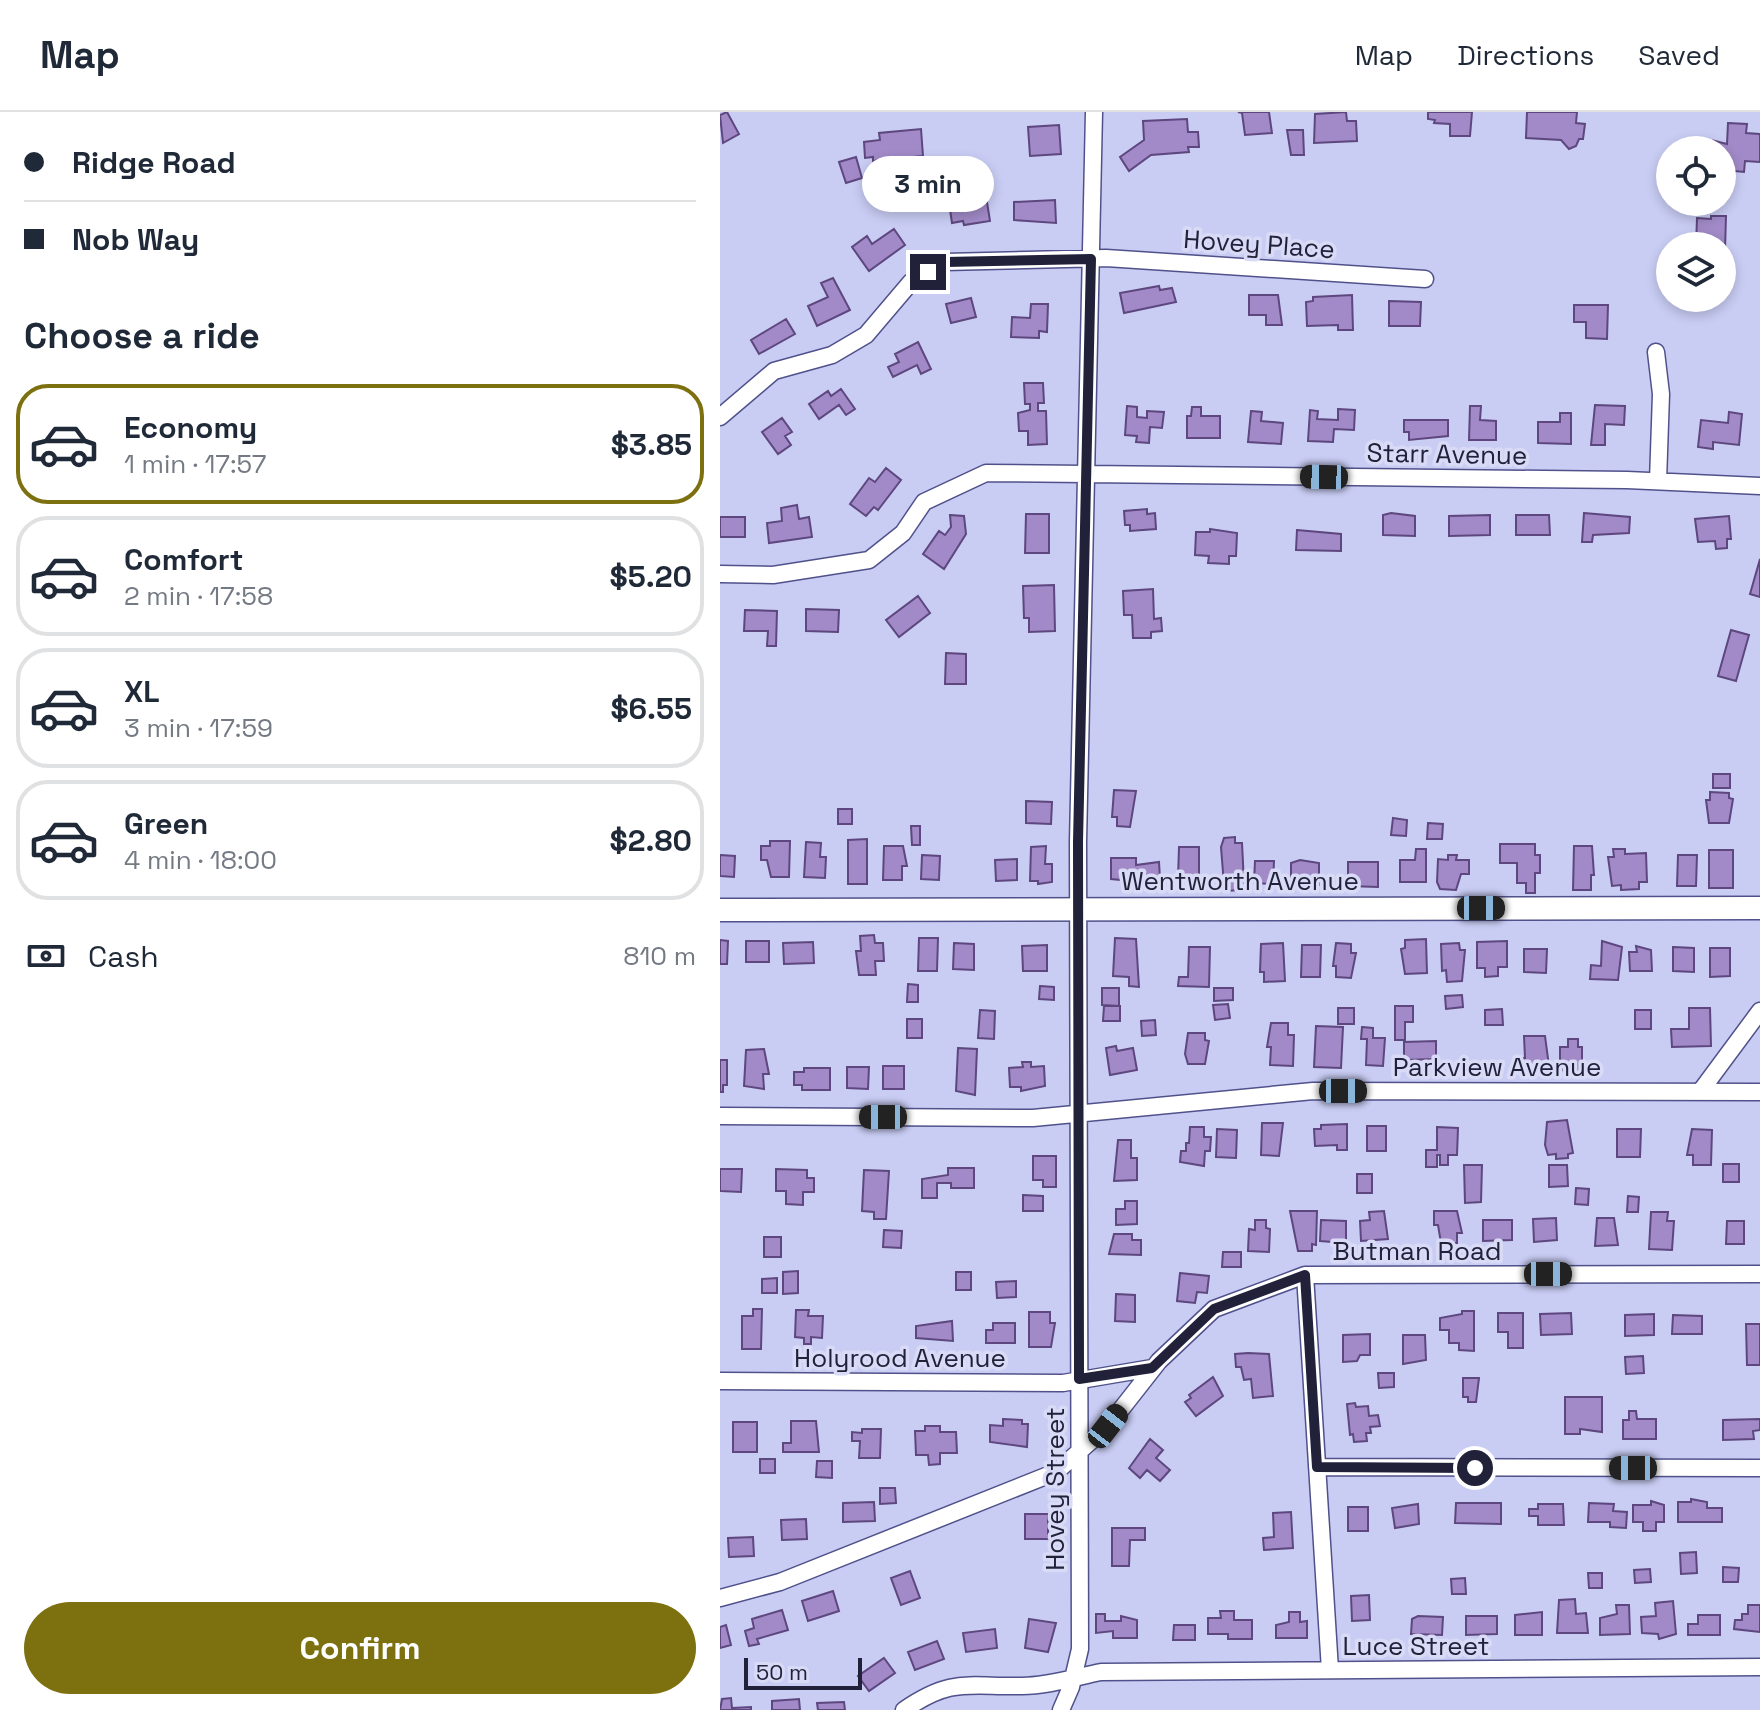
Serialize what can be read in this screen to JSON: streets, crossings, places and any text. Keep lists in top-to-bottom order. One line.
{"streets":{"street":["Hovey Place","Starr Avenue","Wentworth Avenue","Parkview Avenue","Butman Road","Holyrood Avenue","Hovey Street","Luce Street"]},"crossings":[["Hovey Place","Hovey Street"],["Starr Avenue","Hovey Street"],["Wentworth Avenue","Hovey Street"],["Parkview Avenue","Hovey Street"],["Butman Road","Hovey Street"],["Holyrood Avenue","Hovey Street"],["Hovey Street","Luce Street"]],"scale_bar":"50 m","page":{"header":"Map","nav":["Map","Directions","Saved"],"banner":["Ridge Road","Nob Way"],"bubble":"3 min","heading":"Choose a ride","list":[{"name":"Economy","note":"1 min · 17:57","value":"$3.85"},{"name":"Comfort","note":"2 min · 17:58","value":"$5.20"},{"name":"XL","note":"3 min · 17:59","value":"$6.55"},{"name":"Green","note":"4 min · 18:00","value":"$2.80"}],"pay":["Cash","810 m"],"buttons":"Confirm","scale":"50 m"}}
